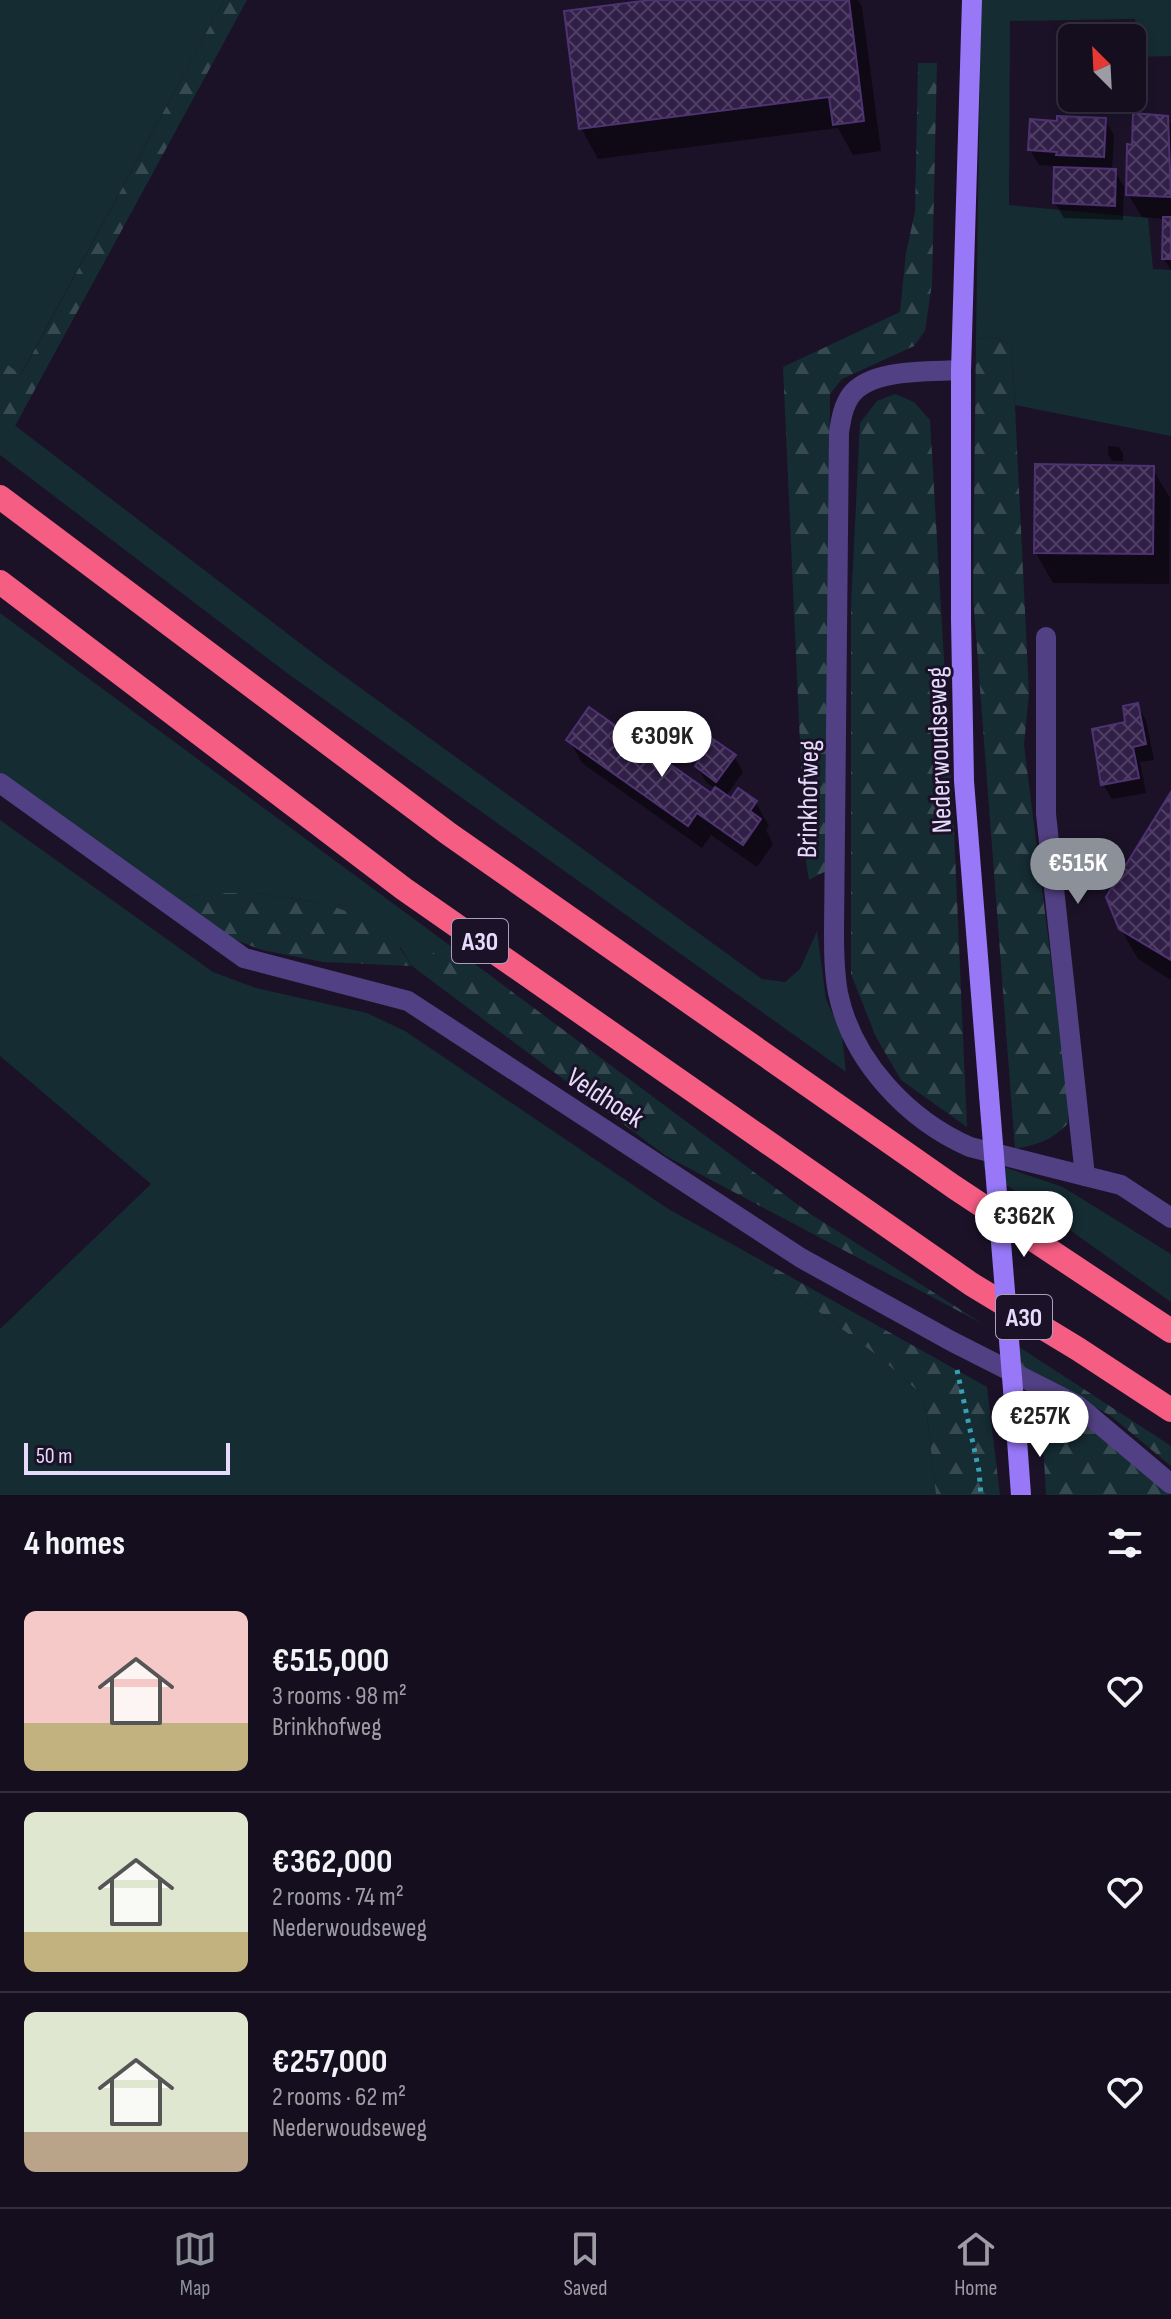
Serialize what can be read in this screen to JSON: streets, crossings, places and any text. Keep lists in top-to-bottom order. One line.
{"streets":{"highway":["A30"],"street":["Nederwoudseweg","Brinkhofweg","Veldhoek"]},"crossings":[["Nederwoudseweg","Brinkhofweg"]],"scale_bar":"50 m","north":"top left","page":{"price":["€309K","€515K","€362K","€257K"],"scale":"50 m","heading":"4 homes","list":[{"name":"€515,000","note":"3 rooms · 98 m² · Brinkhofweg"},{"name":"€362,000","note":"2 rooms · 74 m² · Nederwoudseweg"},{"name":"€257,000","note":"2 rooms · 62 m² · Nederwoudseweg"}],"tabs":["Map","Saved","Home"]}}
